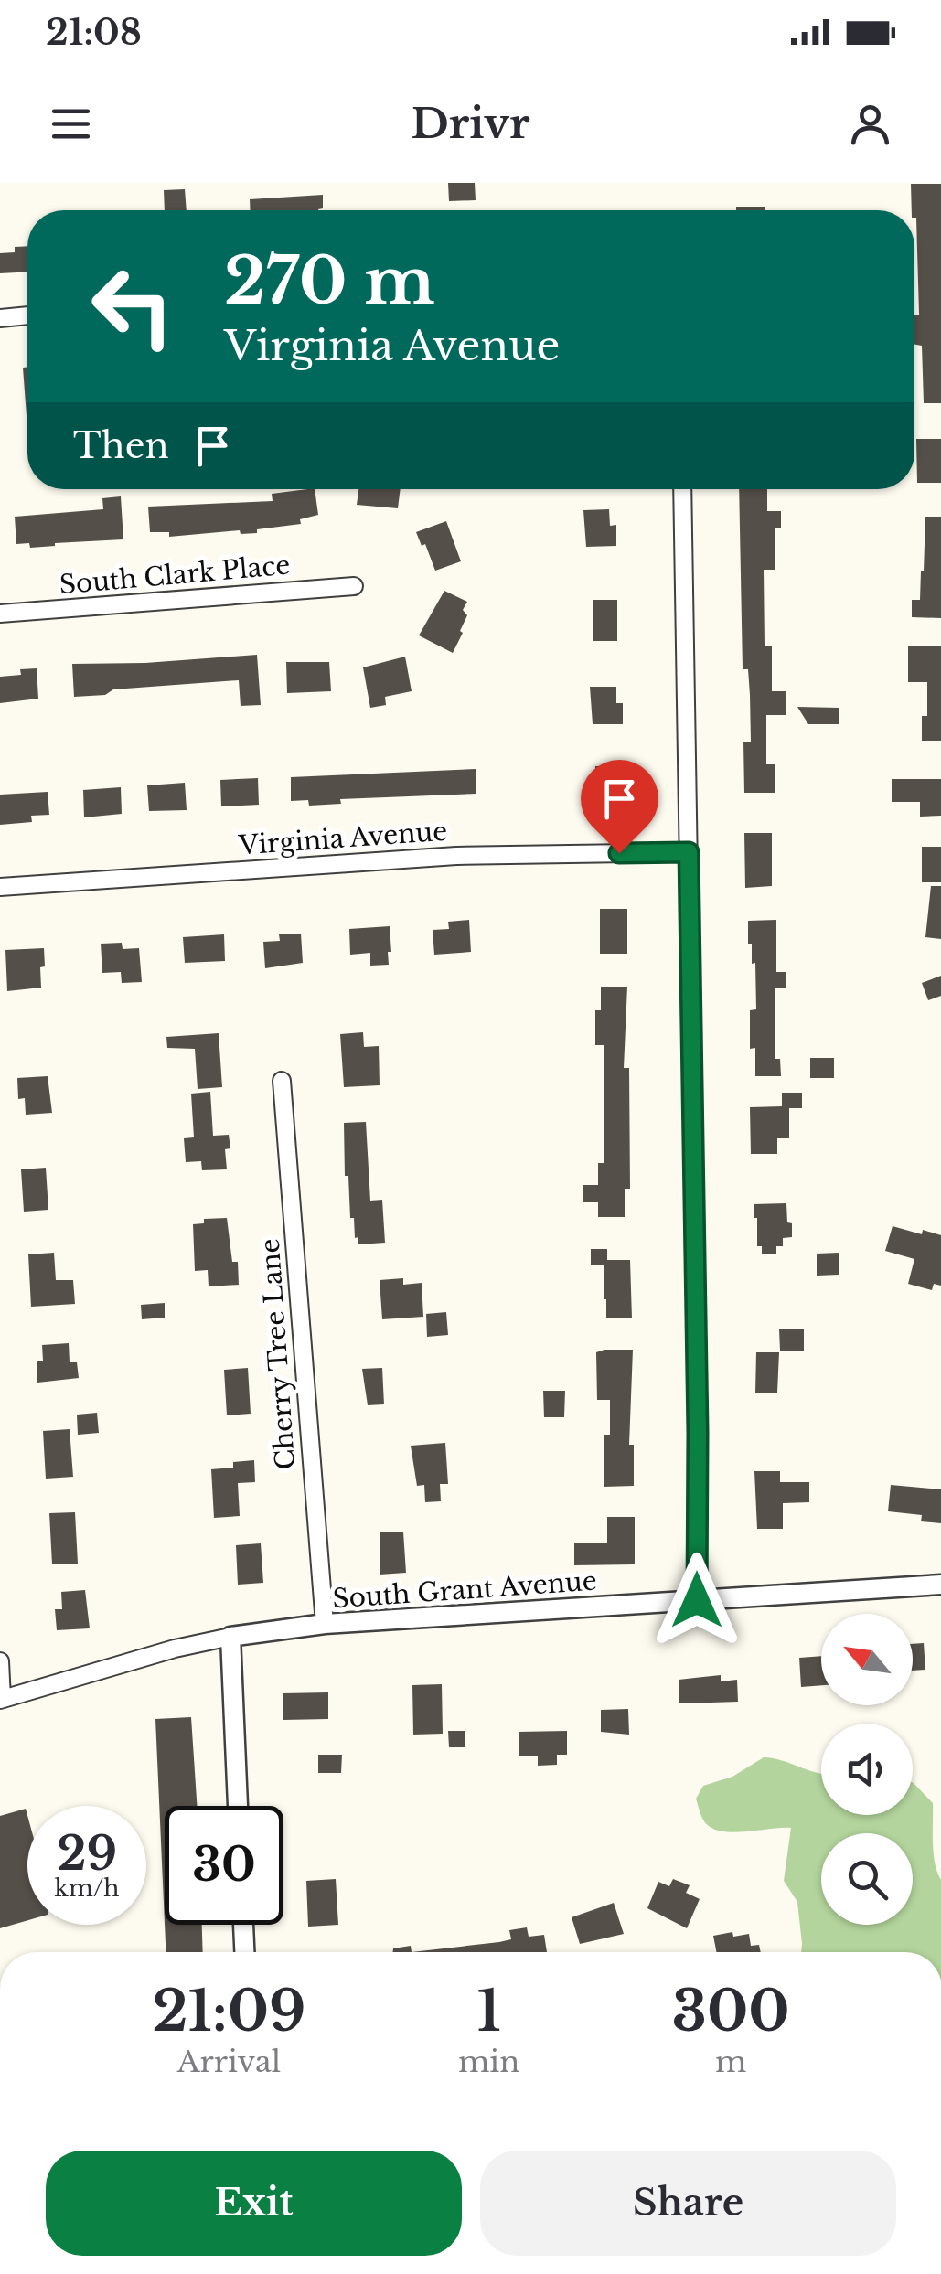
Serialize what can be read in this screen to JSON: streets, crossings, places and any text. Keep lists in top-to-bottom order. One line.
{"streets":{"street":["South Clark Place","Virginia Avenue","Cherry Tree Lane","South Grant Avenue"]},"crossings":[["Cherry Tree Lane","South Grant Avenue"]],"north":"top left","page":{"status":"21:08","header":"Drivr","turn":["270 m","Virginia Avenue"],"then":"Then","speed":"29 km/h","limit":"30","eta":["21:09","Arrival","1","min","300","m"],"buttons":["Exit","Share"]}}
